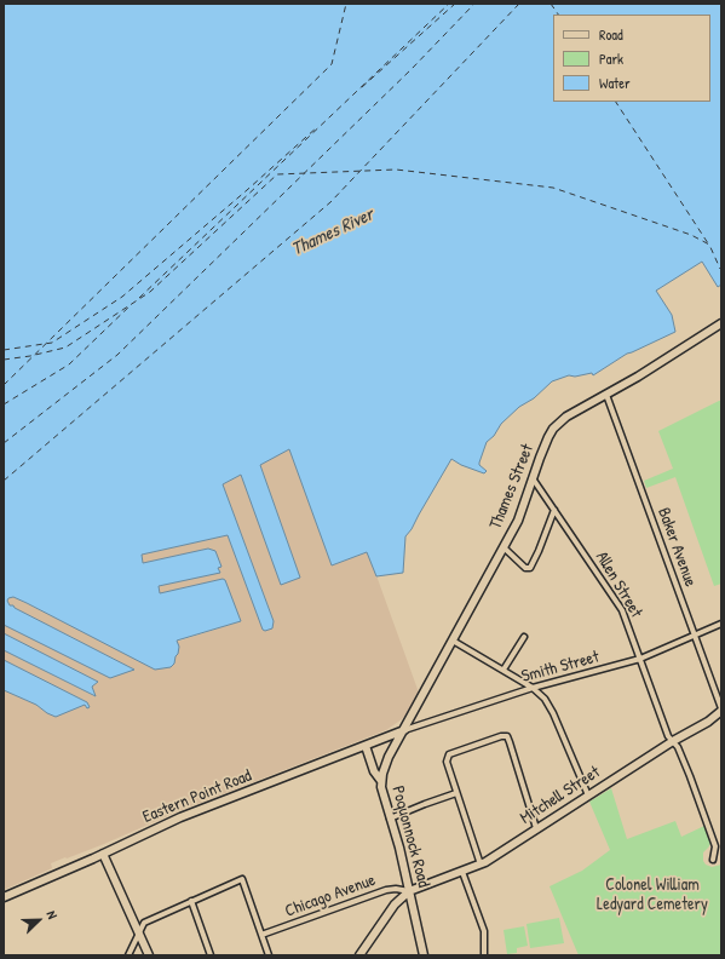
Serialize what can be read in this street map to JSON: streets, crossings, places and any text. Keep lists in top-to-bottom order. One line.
{"streets":{"main road":["Thames Street","Mitchell Street","Eastern Point Road","Poquonnock Road"],"street":["Baker Avenue","Allen Street","Smith Street","Chicago Avenue"]},"crossings":[["Thames Street","Baker Avenue"],["Thames Street","Allen Street"],["Thames Street","Smith Street"],["Thames Street","Eastern Point Road"],["Thames Street","Poquonnock Road"],["Baker Avenue","Smith Street"],["Baker Avenue","Mitchell Street"],["Allen Street","Smith Street"],["Allen Street","Mitchell Street"],["Smith Street","Eastern Point Road"],["Smith Street","Poquonnock Road"],["Mitchell Street","Poquonnock Road"],["Mitchell Street","Chicago Avenue"],["Eastern Point Road","Poquonnock Road"],["Poquonnock Road","Chicago Avenue"]],"water":["Thames River"],"parks":["Colonel William Ledyard Cemetery"],"legend":["Road","Park","Water"],"north":"top right"}
